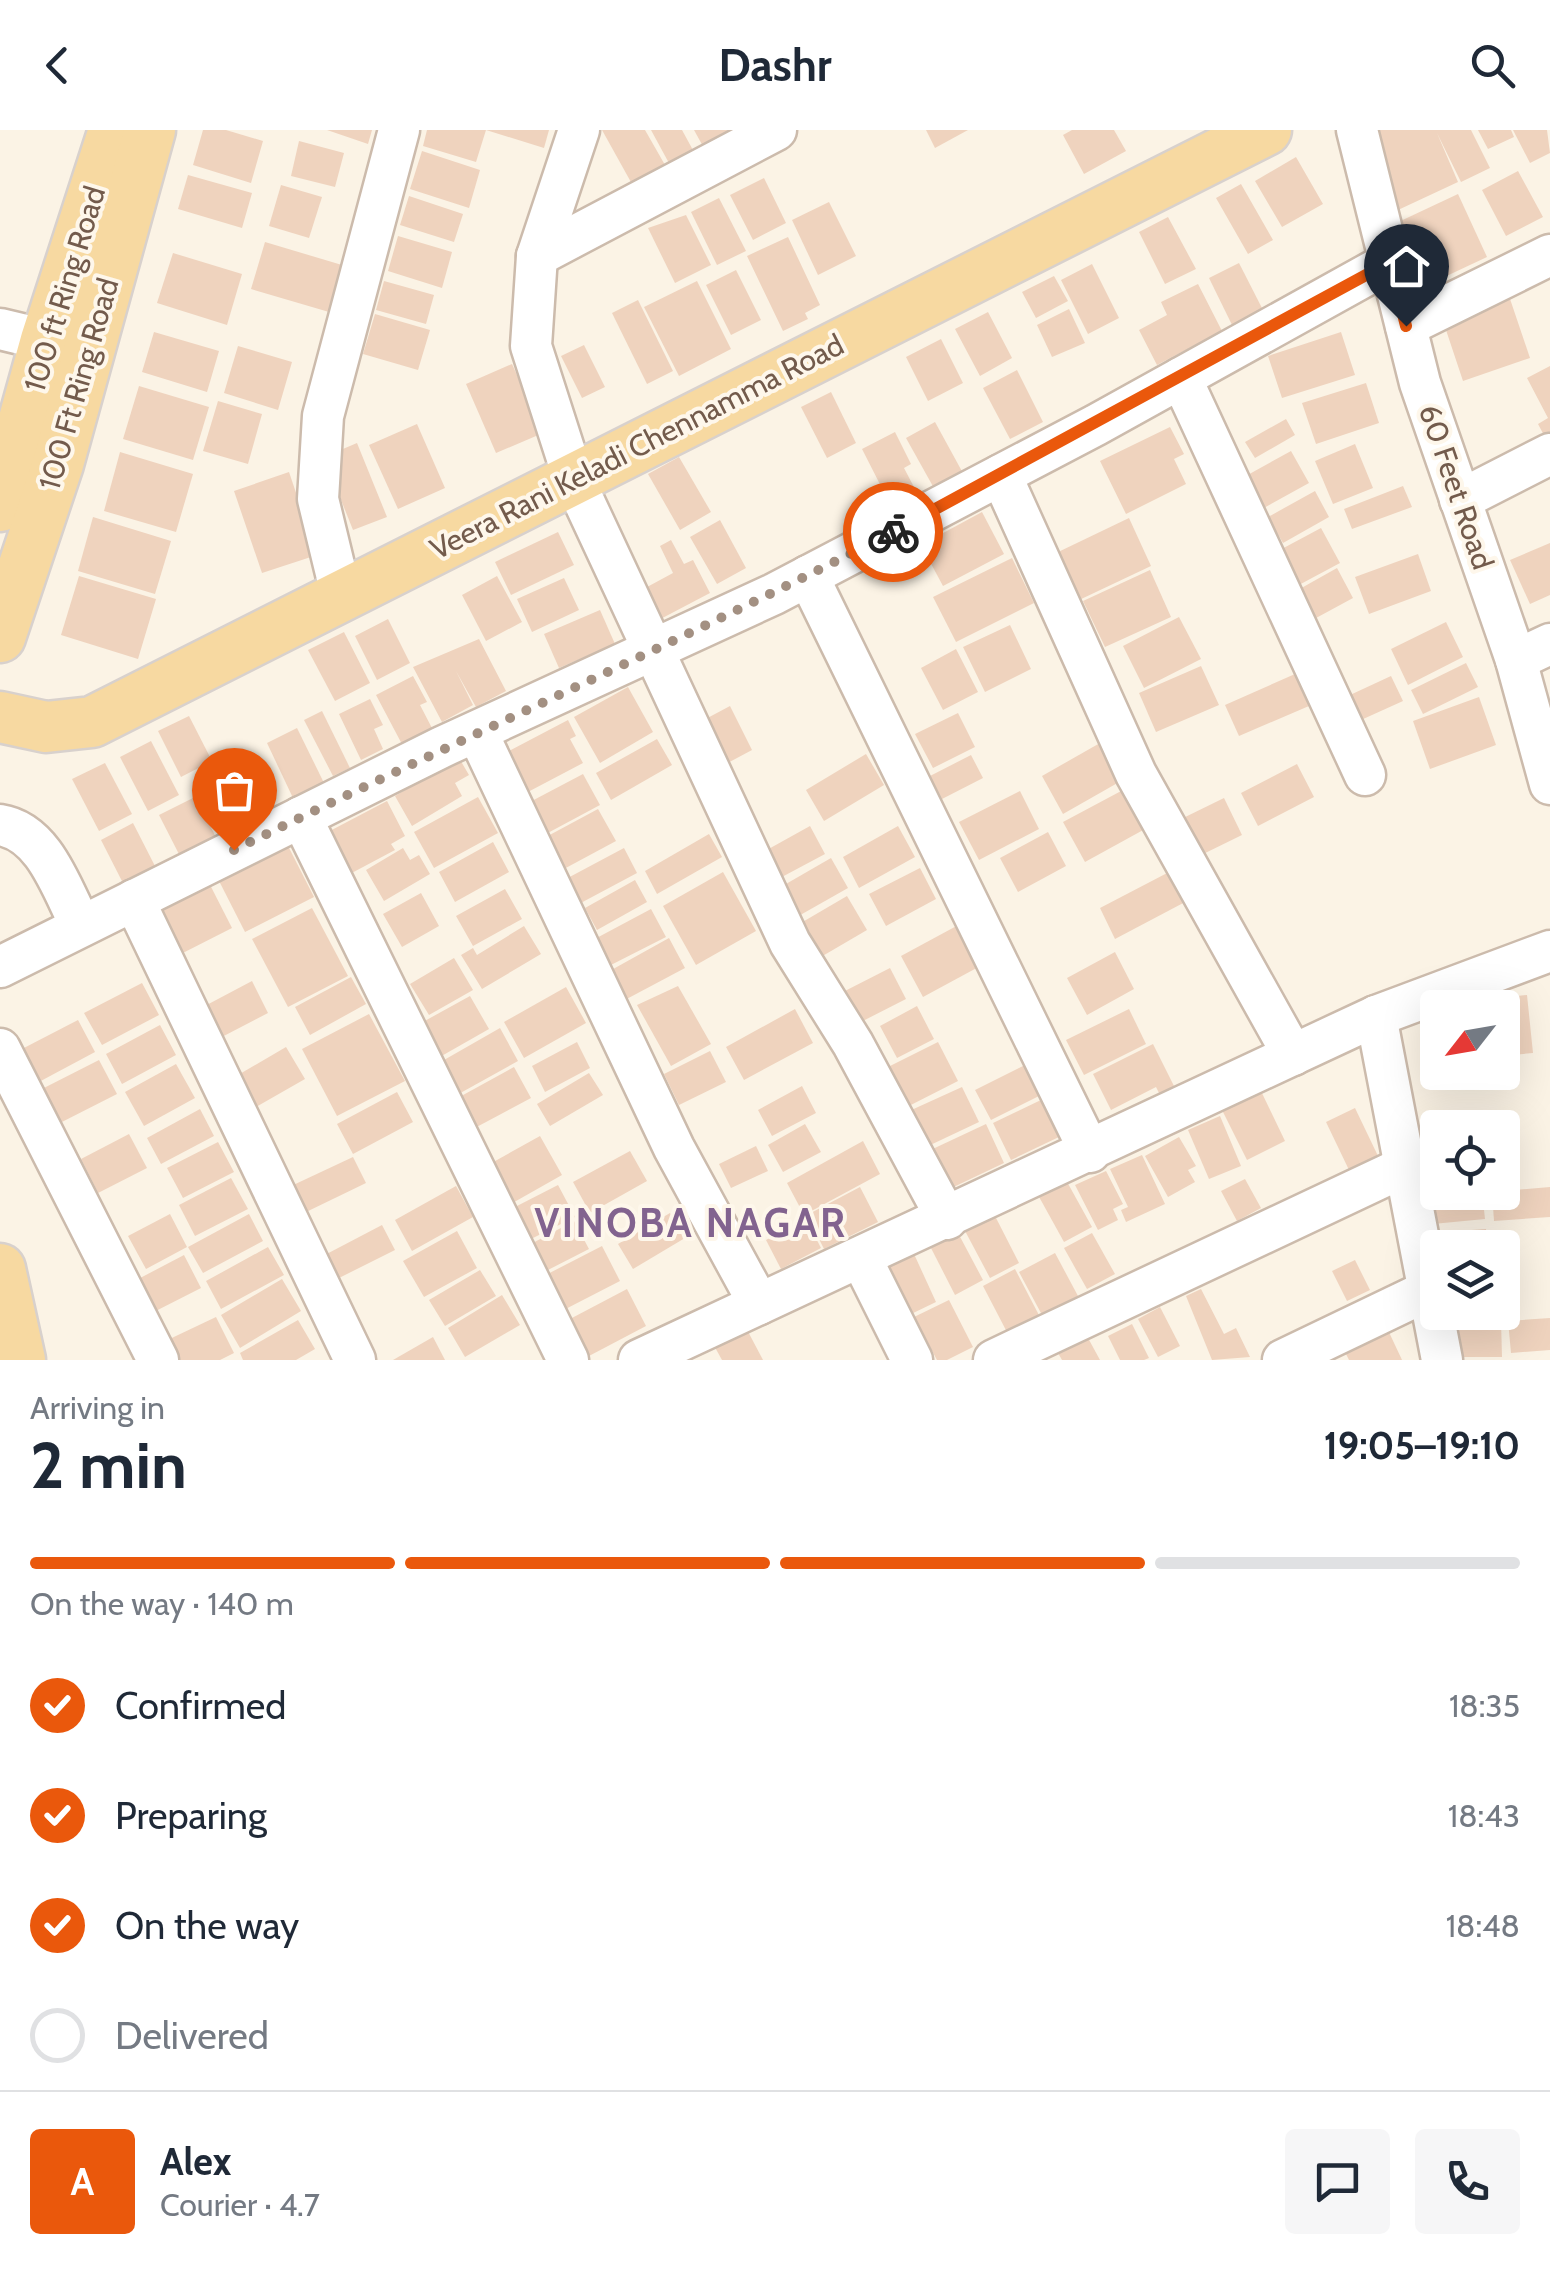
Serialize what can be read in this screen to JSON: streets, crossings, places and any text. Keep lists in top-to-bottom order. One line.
{"streets":{"main road":["100 ft Ring Road","100 Ft Ring Road","Veera Rani Keladi Chennamma Road"],"street":["60 Feet Road"]},"districts":["VINOBA NAGAR"],"north":"bottom left","page":{"header":"Dashr","heading":["2 min","Arriving in","19:05–19:10"],"panel":["Alex","Courier · 4.7"],"bar":"On the way · 140 m","list":[["Confirmed","18:35"],["Preparing","18:43"],["On the way","18:48"],"Delivered"],"round":"A"}}
